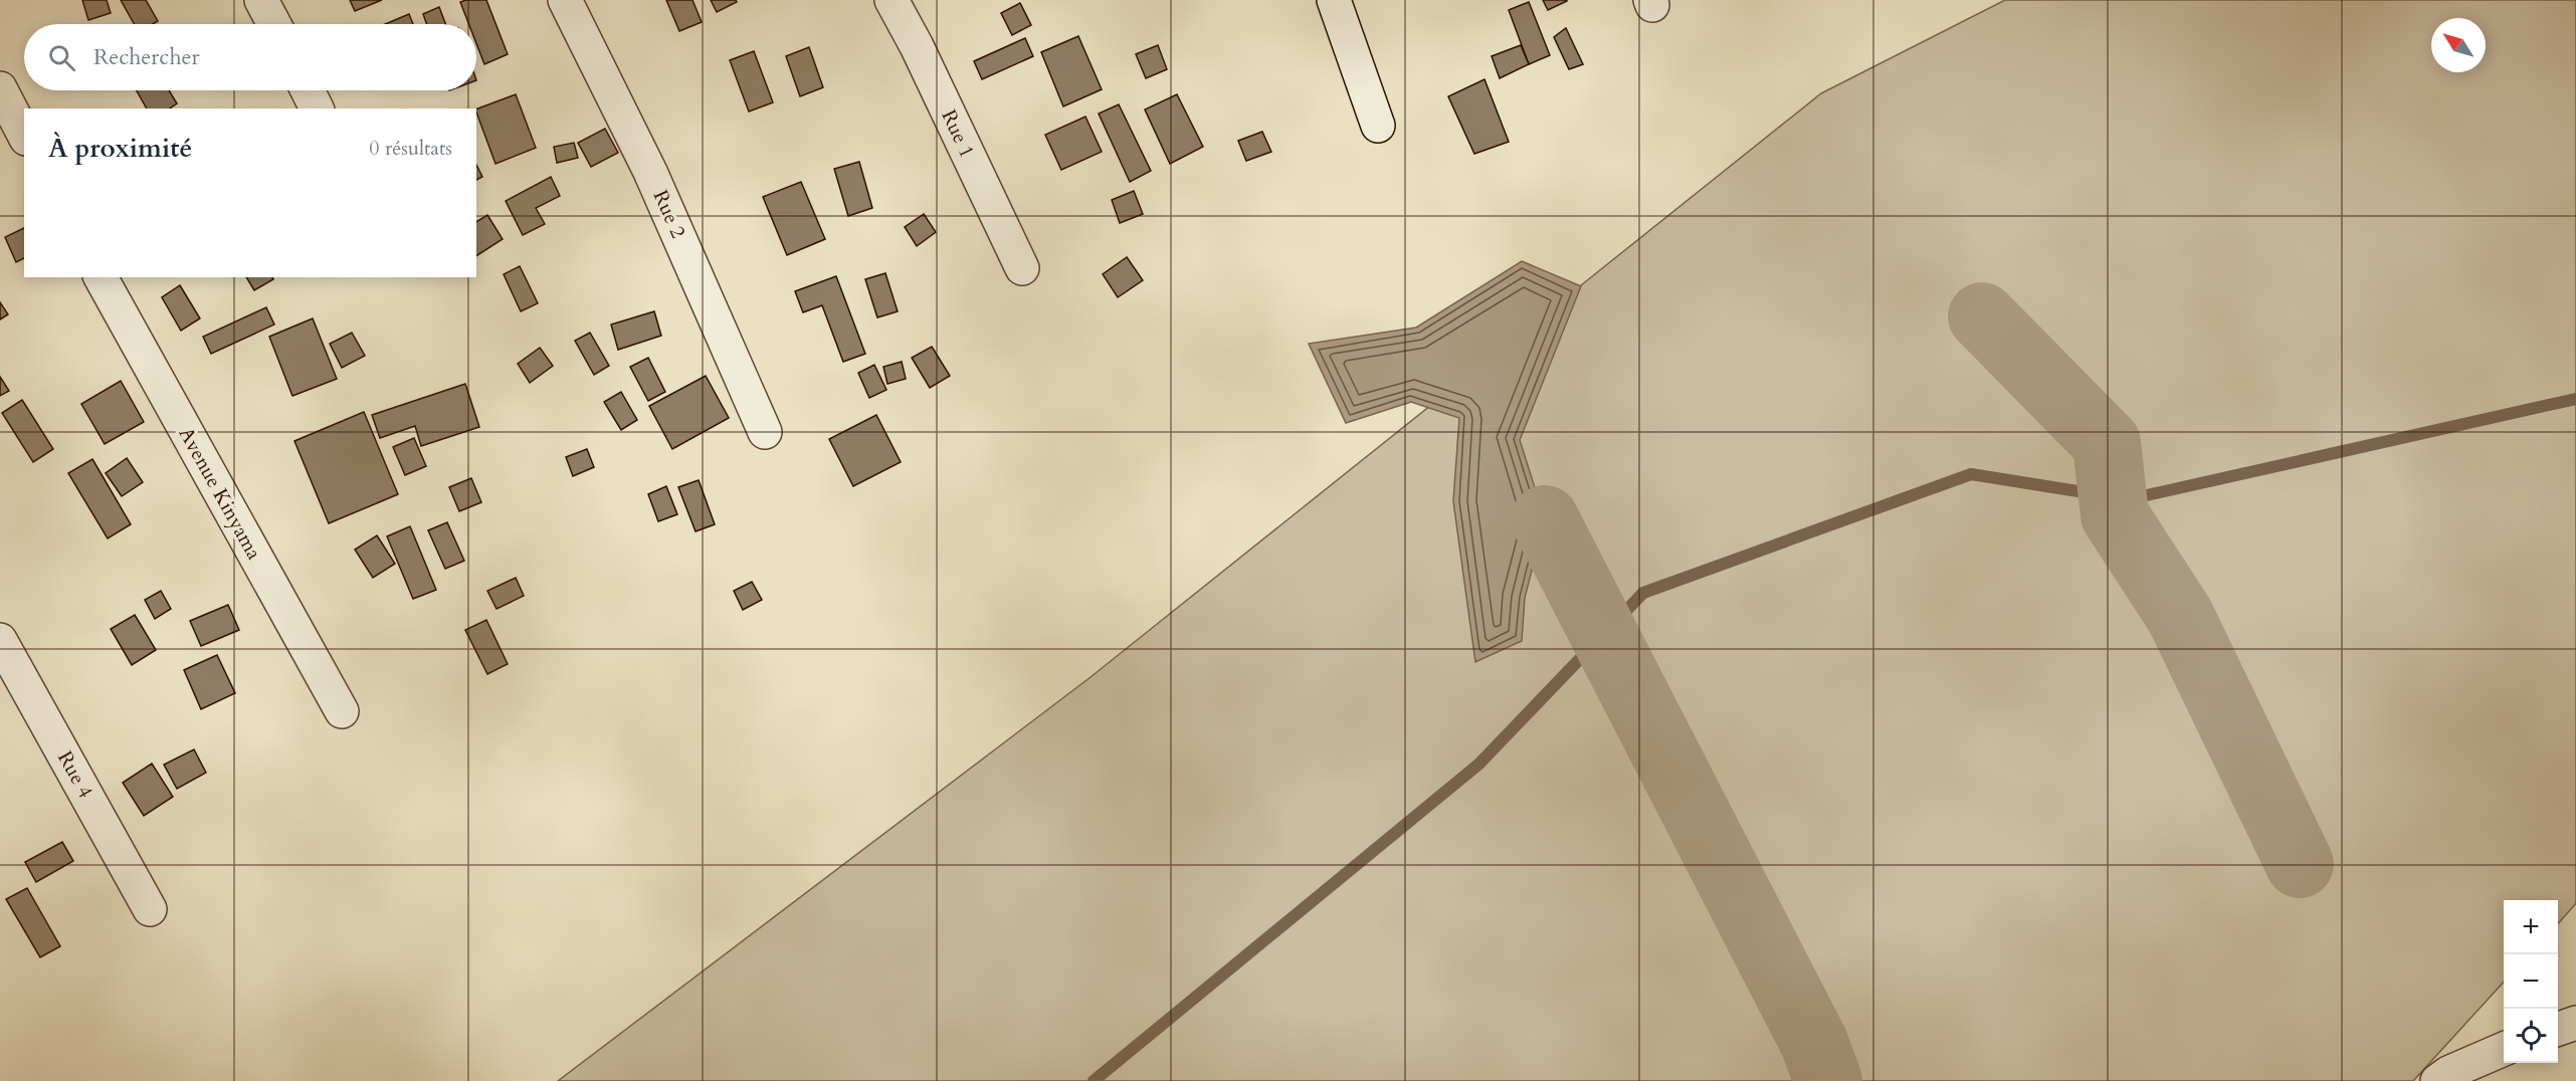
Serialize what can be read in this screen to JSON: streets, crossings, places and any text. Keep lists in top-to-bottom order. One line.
{"streets":{"street":["Rue 1","Rue 2","Avenue Kinyama","Rue 4"]},"north":"top left","page":{"search":"Rechercher","heading":["À proximité","0 résultats"],"map_buttons":["+","−"]}}
